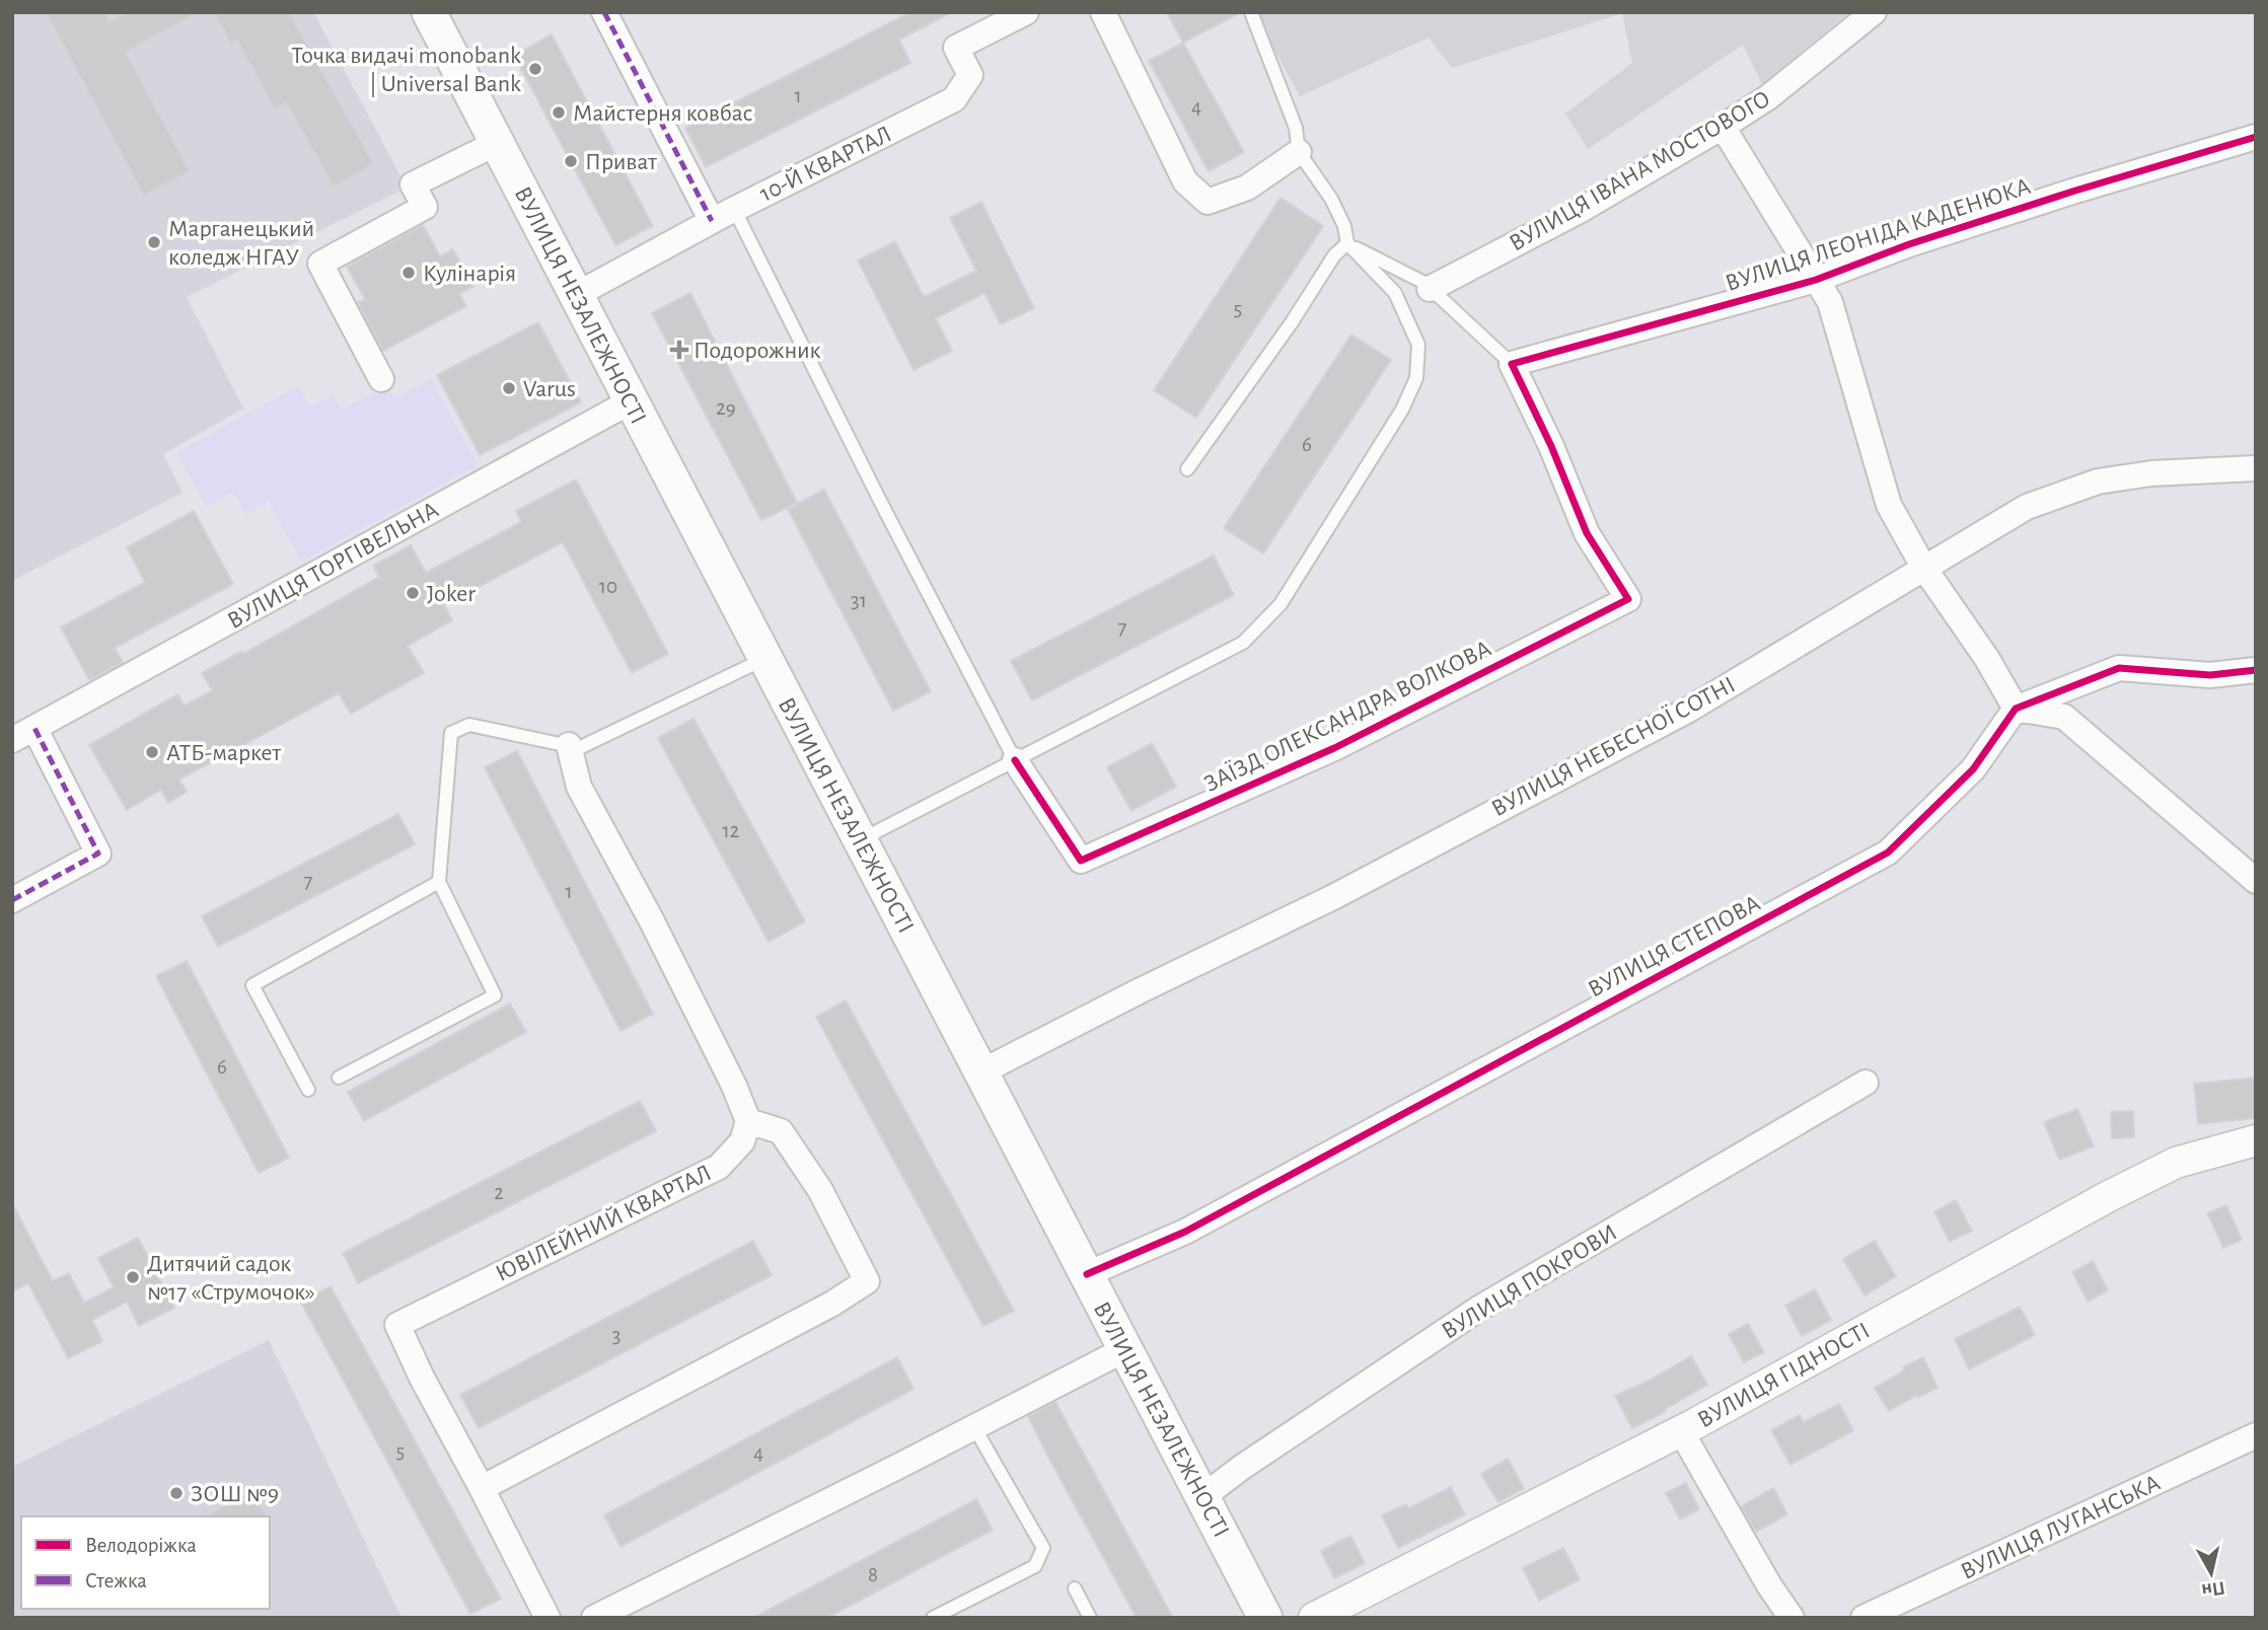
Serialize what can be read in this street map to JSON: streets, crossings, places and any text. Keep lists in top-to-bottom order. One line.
{"streets":{"main road":["ВУЛИЦЯ НЕЗАЛЕЖНОСТІ"],"street":["10-Й КВАРТАЛ","ВУЛИЦЯ ІВАНА МОСТОВОГО","ВУЛИЦЯ ЛЕОНІДА КАДЕНЮКА","ВУЛИЦЯ ТОРГІВЕЛЬНА","ЗАЇЗД ОЛЕКСАНДРА ВОЛКОВА","ВУЛИЦЯ НЕБЕСНОЇ СОТНІ","ВУЛИЦЯ СТЕПОВА","ЮВІЛЕЙНИЙ КВАРТАЛ","ВУЛИЦЯ ПОКРОВИ","ВУЛИЦЯ ГІДНОСТІ","ВУЛИЦЯ ЛУГАНСЬКА"]},"crossings":[["10-Й КВАРТАЛ","ВУЛИЦЯ НЕЗАЛЕЖНОСТІ"],["ВУЛИЦЯ ЛЕОНІДА КАДЕНЮКА","ЗАЇЗД ОЛЕКСАНДРА ВОЛКОВА"],["ВУЛИЦЯ НЕЗАЛЕЖНОСТІ","ВУЛИЦЯ ТОРГІВЕЛЬНА"],["ВУЛИЦЯ НЕЗАЛЕЖНОСТІ","ВУЛИЦЯ НЕБЕСНОЇ СОТНІ"],["ВУЛИЦЯ НЕЗАЛЕЖНОСТІ","ВУЛИЦЯ СТЕПОВА"],["ВУЛИЦЯ НЕЗАЛЕЖНОСТІ","ВУЛИЦЯ ПОКРОВИ"]],"places":{"other":["Точка видачі monobank | Universal Bank","Майстерня ковбас","Приват","Марганецький коледж НГАУ","Кулінарія","Varus","Joker","АТБ-маркет","Дитячий садок №17 «Струмочок»","ЗОШ №9"],"health":["Подорожник"]},"house_numbers":["1","4","5","29","6","10","31","7","12","7","1","6","2","3","5","4","8"],"legend":["Велодоріжка","Стежка"],"north":"bottom"}
